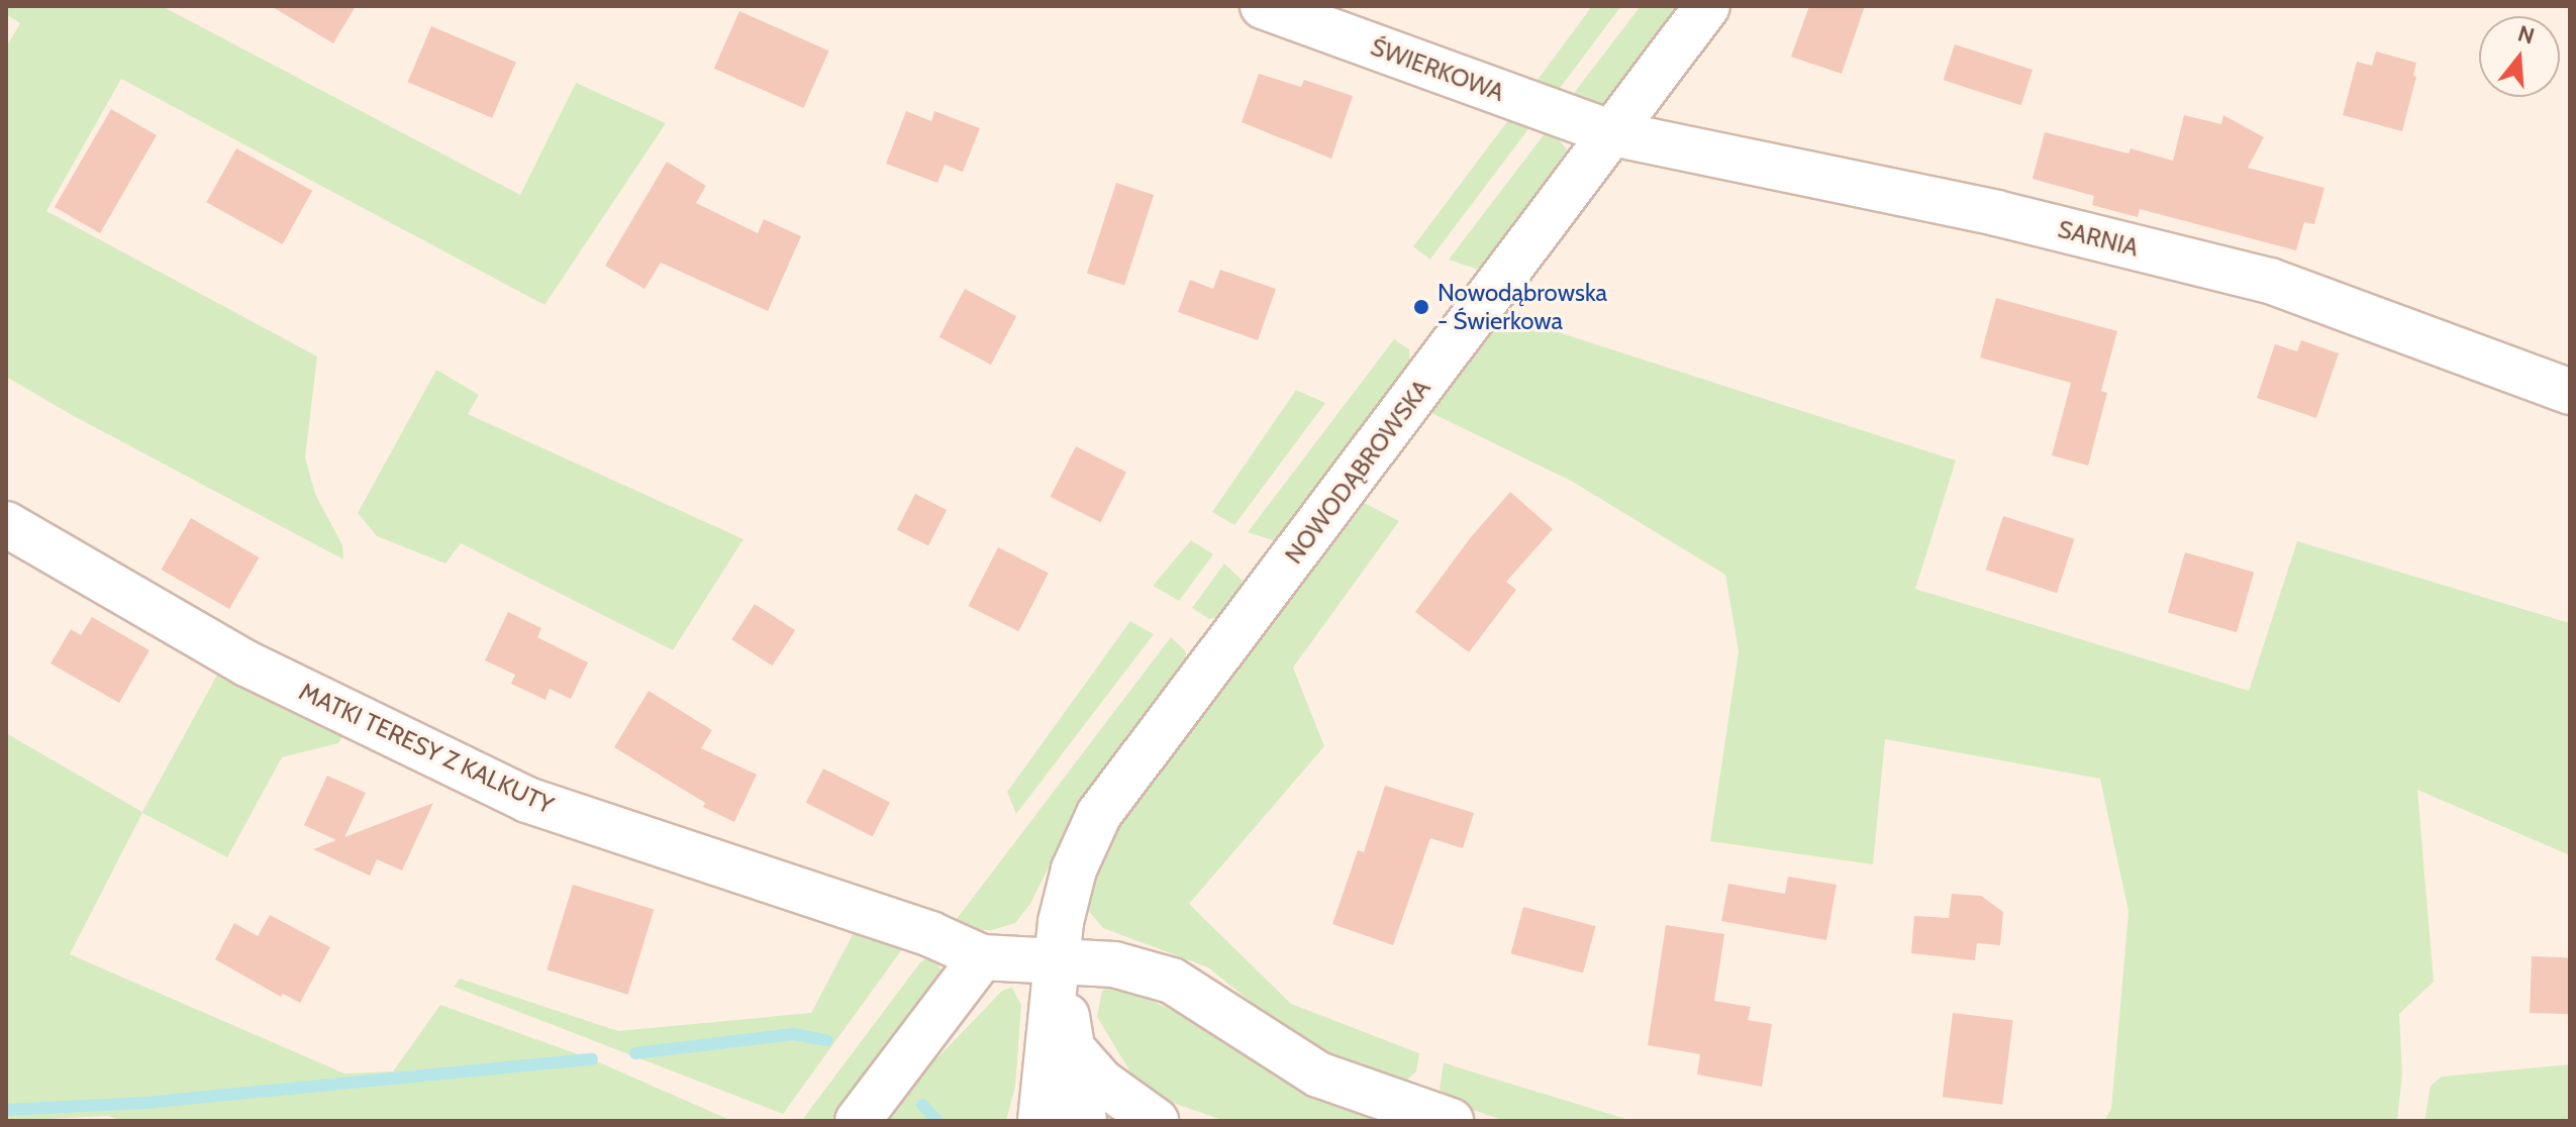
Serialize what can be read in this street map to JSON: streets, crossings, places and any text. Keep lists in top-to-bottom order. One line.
{"streets":{"street":["ŚWIERKOWA","SARNIA","NOWODĄBROWSKA","MATKI TERESY Z KALKUTY"]},"crossings":[["ŚWIERKOWA","SARNIA"],["ŚWIERKOWA","NOWODĄBROWSKA"],["SARNIA","NOWODĄBROWSKA"],["NOWODĄBROWSKA","MATKI TERESY Z KALKUTY"]],"places":["Nowodąbrowska - Świerkowa"],"north":"top"}
